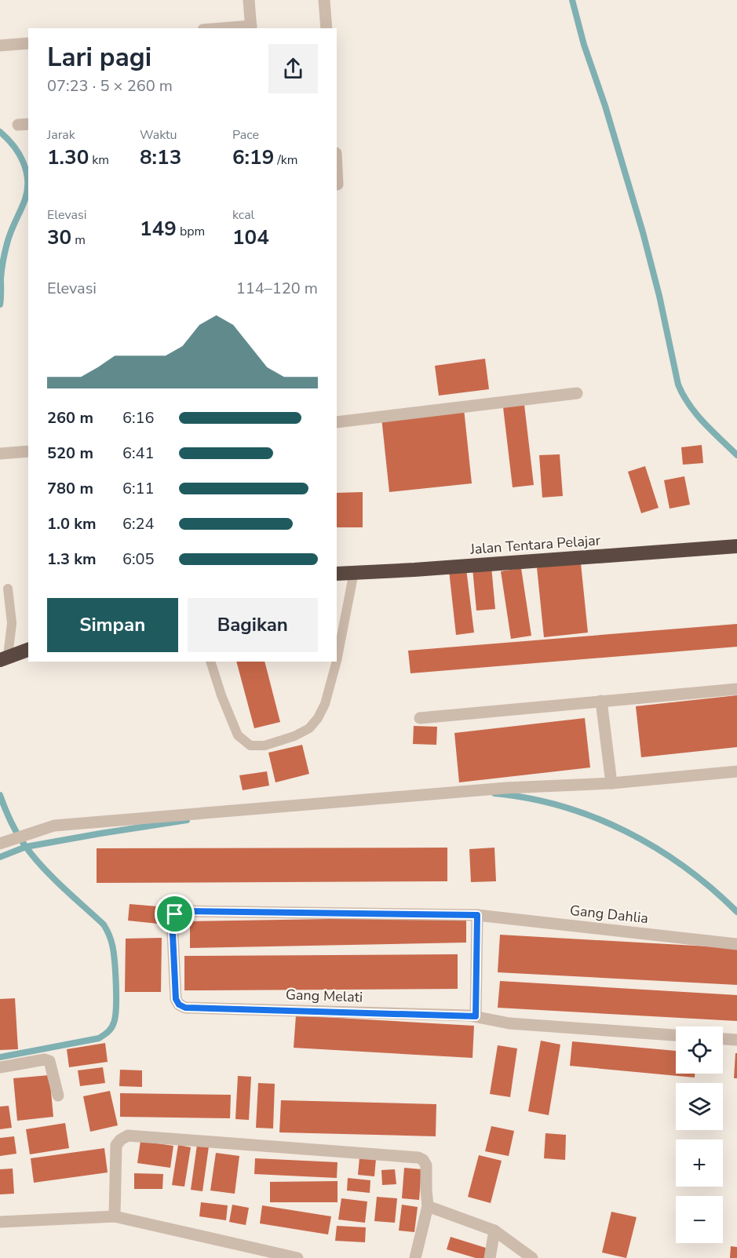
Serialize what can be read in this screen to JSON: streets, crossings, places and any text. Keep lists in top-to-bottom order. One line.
{"streets":{"highway":["Jalan Tentara Pelajar"],"street":["Gang Dahlia","Gang Melati"]},"crossings":[["Gang Dahlia","Gang Melati"]],"page":{"heading":["Lari pagi","07:23 · 5 × 260 m"],"stats":[["Jarak","1.30 km"],["Waktu","8:13"],["Pace","6:19 /km"],["Elevasi","30 m"],["149 bpm"],["kcal","104"]],"chart":["Elevasi","114–120 m"],"list":[{"name":"260 m","note":"6:16"},{"name":"520 m","note":"6:41"},{"name":"780 m","note":"6:11"},{"name":"1.0 km","note":"6:24"},{"name":"1.3 km","note":"6:05"}],"buttons":["Simpan","Bagikan"],"map_buttons":["+","−"]}}
